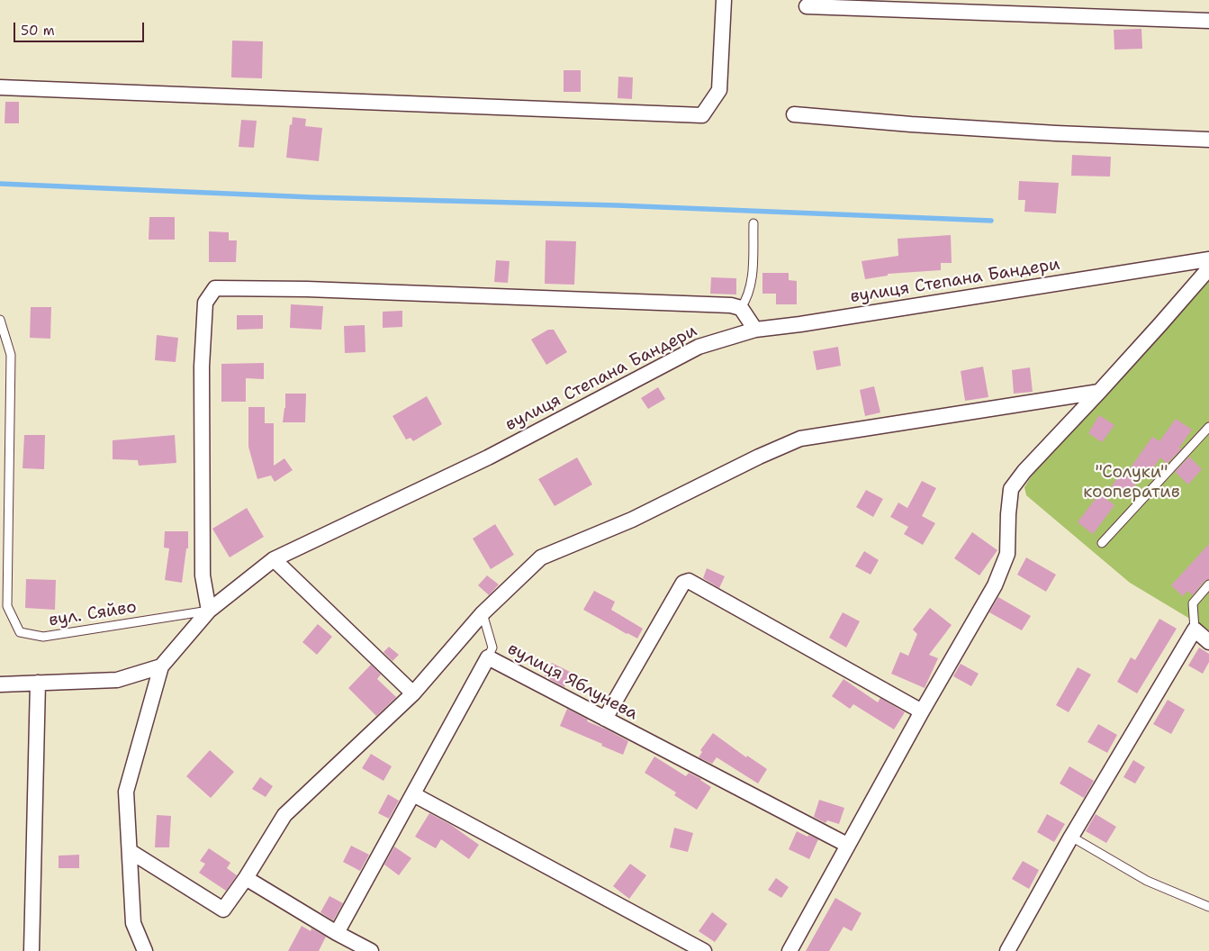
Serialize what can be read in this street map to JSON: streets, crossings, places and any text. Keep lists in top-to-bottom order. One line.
{"streets":{"street":["вулиця Степана Бандери","вулиця Яблунева"],"lane":["вул. Сяйво"]},"crossings":[["вулиця Степана Бандери","вул. Сяйво"]],"parks":["\"Солуки\" кооператив"],"scale_bar":"50 m"}
